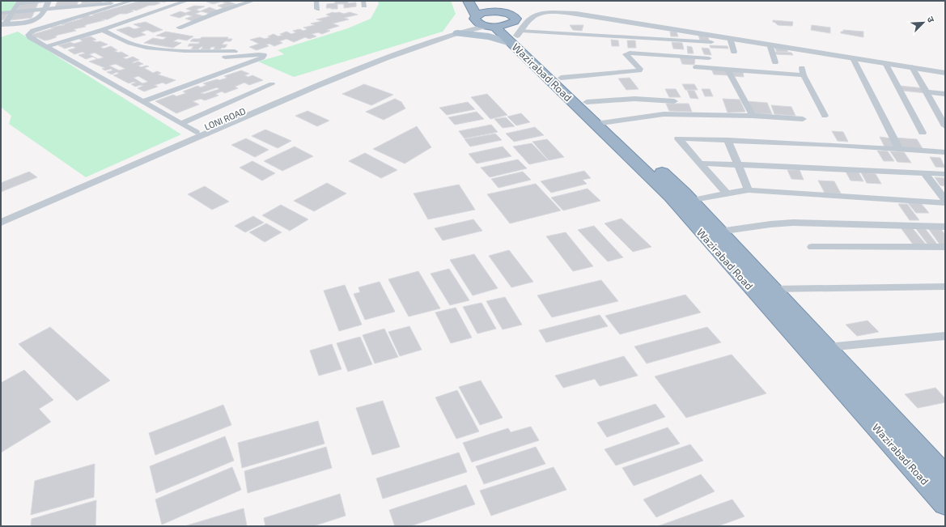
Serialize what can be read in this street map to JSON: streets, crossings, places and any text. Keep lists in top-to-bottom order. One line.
{"streets":{"highway":["Wazirabad Road"],"street":["LONI ROAD"]},"north":"top right"}
